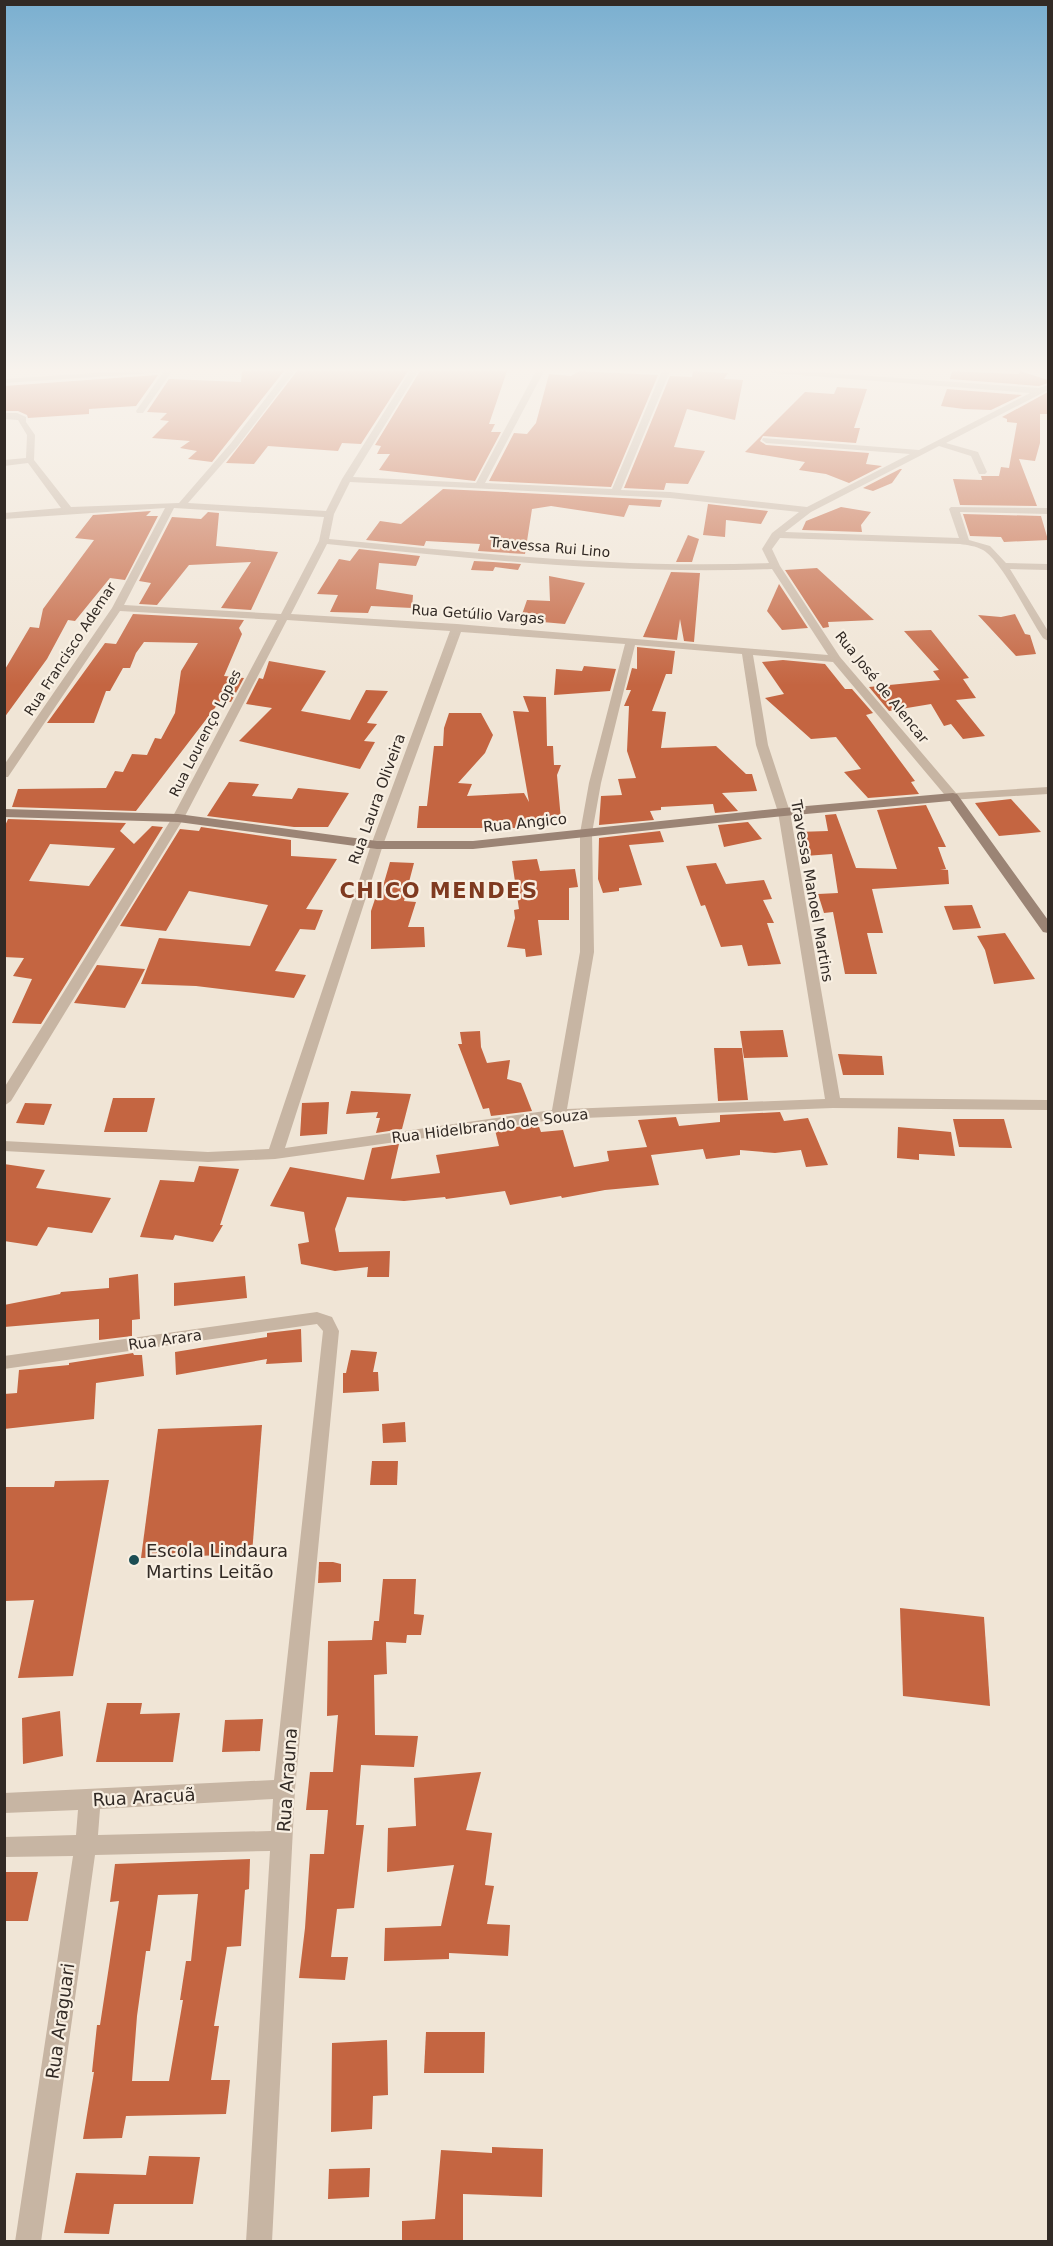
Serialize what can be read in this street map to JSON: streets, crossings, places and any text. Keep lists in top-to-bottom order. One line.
{"streets":{"street":["Travessa Rui Lino","Rua Getúlio Vargas","Rua Francisco Ademar","Rua José de Alencar","Rua Lourenço Lopes","Rua Laura Oliveira","Rua Angico","Travessa Manoel Martins","Rua Hidelbrando de Souza","Rua Arara","Rua Arauna","Rua Aracuã","Rua Araguari"]},"crossings":[["Travessa Rui Lino","Rua José de Alencar"],["Travessa Rui Lino","Rua Lourenço Lopes"],["Rua Getúlio Vargas","Rua Francisco Ademar"],["Rua Getúlio Vargas","Rua José de Alencar"],["Rua Getúlio Vargas","Rua Lourenço Lopes"],["Rua Getúlio Vargas","Rua Laura Oliveira"],["Rua Getúlio Vargas","Travessa Manoel Martins"],["Rua José de Alencar","Rua Angico"],["Rua Lourenço Lopes","Rua Angico"],["Rua Laura Oliveira","Rua Angico"],["Rua Laura Oliveira","Rua Hidelbrando de Souza"],["Rua Angico","Travessa Manoel Martins"],["Travessa Manoel Martins","Rua Hidelbrando de Souza"],["Rua Arara","Rua Arauna"],["Rua Arauna","Rua Aracuã"],["Rua Aracuã","Rua Araguari"]],"districts":["CHICO MENDES"],"places":["Escola Lindaura Martins Leitão"]}
